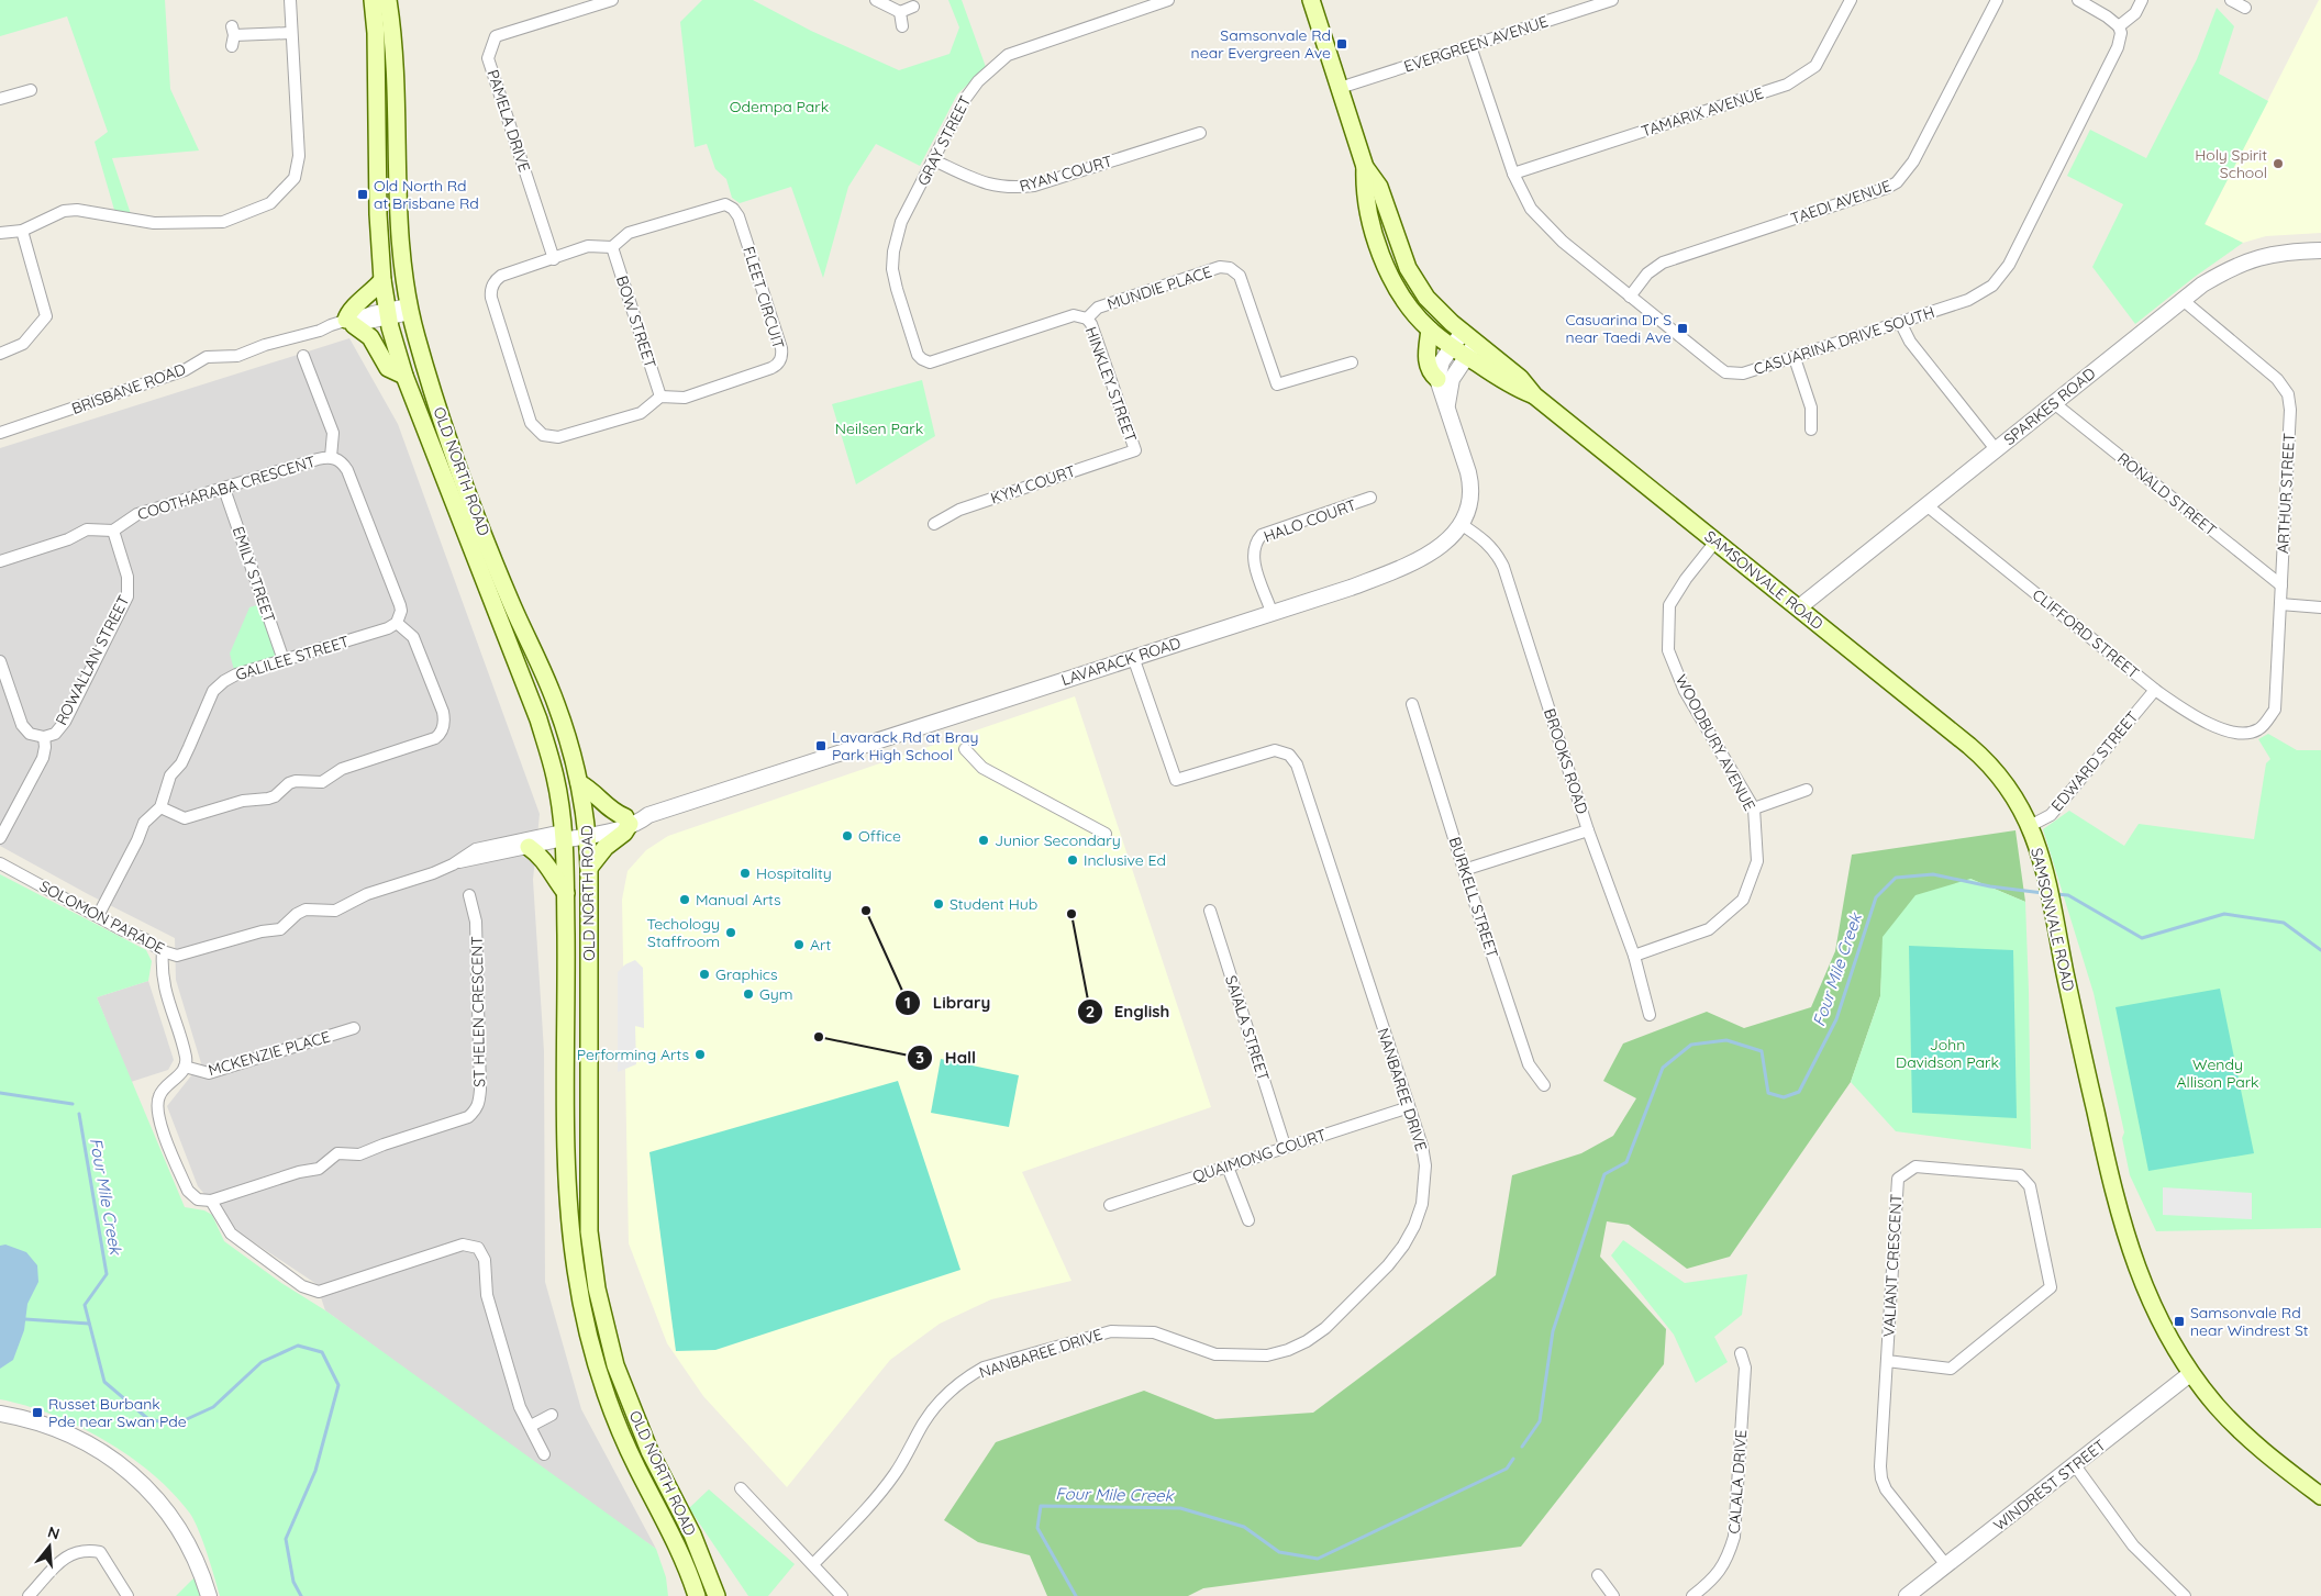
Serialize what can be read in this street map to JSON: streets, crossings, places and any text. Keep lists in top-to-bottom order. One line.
{"streets":{"main road":["OLD NORTH ROAD","SAMSONVALE ROAD"],"street":["EVERGREEN AVENUE","TAMARIX AVENUE","PAMELA DRIVE","GRAY STREET","RYAN COURT","TAEDI AVENUE","MUNDIE PLACE","FLEET CIRCUIT","BOW STREET","CASUARINA DRIVE SOUTH","HINKLEY STREET","BRISBANE ROAD","SPARKES ROAD","KYM COURT","COOTHARABA CRESCENT","ARTHUR STREET","RONALD STREET","HALO COURT","EMILY STREET","CLIFFORD STREET","GALILEE STREET","ROWALLAN STREET","LAVARACK ROAD","WOODBURY AVENUE","BROOKS ROAD","EDWARD STREET","BURKELL STREET","SOLOMON PARADE","ST HELEN CRESCENT","SAIALA STREET","MCKENZIE PLACE","NANBAREE DRIVE","QUAIMONG COURT","VALIANT CRESCENT","CALALA DRIVE","WINDREST STREET"]},"crossings":[["EVERGREEN AVENUE","CASUARINA DRIVE SOUTH"],["EVERGREEN AVENUE","SAMSONVALE ROAD"],["TAMARIX AVENUE","CASUARINA DRIVE SOUTH"],["GRAY STREET","RYAN COURT"],["GRAY STREET","MUNDIE PLACE"],["GRAY STREET","HINKLEY STREET"],["TAEDI AVENUE","CASUARINA DRIVE SOUTH"],["MUNDIE PLACE","HINKLEY STREET"],["FLEET CIRCUIT","BOW STREET"],["HINKLEY STREET","KYM COURT"],["BRISBANE ROAD","OLD NORTH ROAD"],["SPARKES ROAD","ARTHUR STREET"],["SPARKES ROAD","RONALD STREET"],["SPARKES ROAD","SAMSONVALE ROAD"],["SPARKES ROAD","CLIFFORD STREET"],["OLD NORTH ROAD","LAVARACK ROAD"],["OLD NORTH ROAD","SOLOMON PARADE"],["COOTHARABA CRESCENT","EMILY STREET"],["COOTHARABA CRESCENT","GALILEE STREET"],["COOTHARABA CRESCENT","ROWALLAN STREET"],["ARTHUR STREET","RONALD STREET"],["ARTHUR STREET","CLIFFORD STREET"],["HALO COURT","LAVARACK ROAD"],["EMILY STREET","GALILEE STREET"],["SAMSONVALE ROAD","LAVARACK ROAD"],["SAMSONVALE ROAD","WOODBURY AVENUE"],["SAMSONVALE ROAD","EDWARD STREET"],["SAMSONVALE ROAD","WINDREST STREET"],["CLIFFORD STREET","EDWARD STREET"],["GALILEE STREET","SOLOMON PARADE"],["LAVARACK ROAD","BROOKS ROAD"],["LAVARACK ROAD","SOLOMON PARADE"],["LAVARACK ROAD","NANBAREE DRIVE"],["WOODBURY AVENUE","BROOKS ROAD"],["SAIALA STREET","QUAIMONG COURT"],["NANBAREE DRIVE","QUAIMONG COURT"],["VALIANT CRESCENT","WINDREST STREET"]],"water":["Four Mile Creek"],"parks":["Odempa Park","Neilsen Park","John Davidson Park","Wendy Allison Park"],"places":{"transit":["Samsonvale Rd near Evergreen Ave","Old North Rd at Brisbane Rd","Casuarina Dr S near Taedi Ave","Lavarack Rd at Bray Park High School","Samsonvale Rd near Windrest St","Russet Burbank Pde near Swan Pde"],"other":["Holy Spirit School","Office","Junior Secondary","Inclusive Ed","Hospitality","Manual Arts","Student Hub","Library","English","Techology Staffroom","Art","Graphics","Gym","Hall","Performing Arts"]},"north":"top"}
